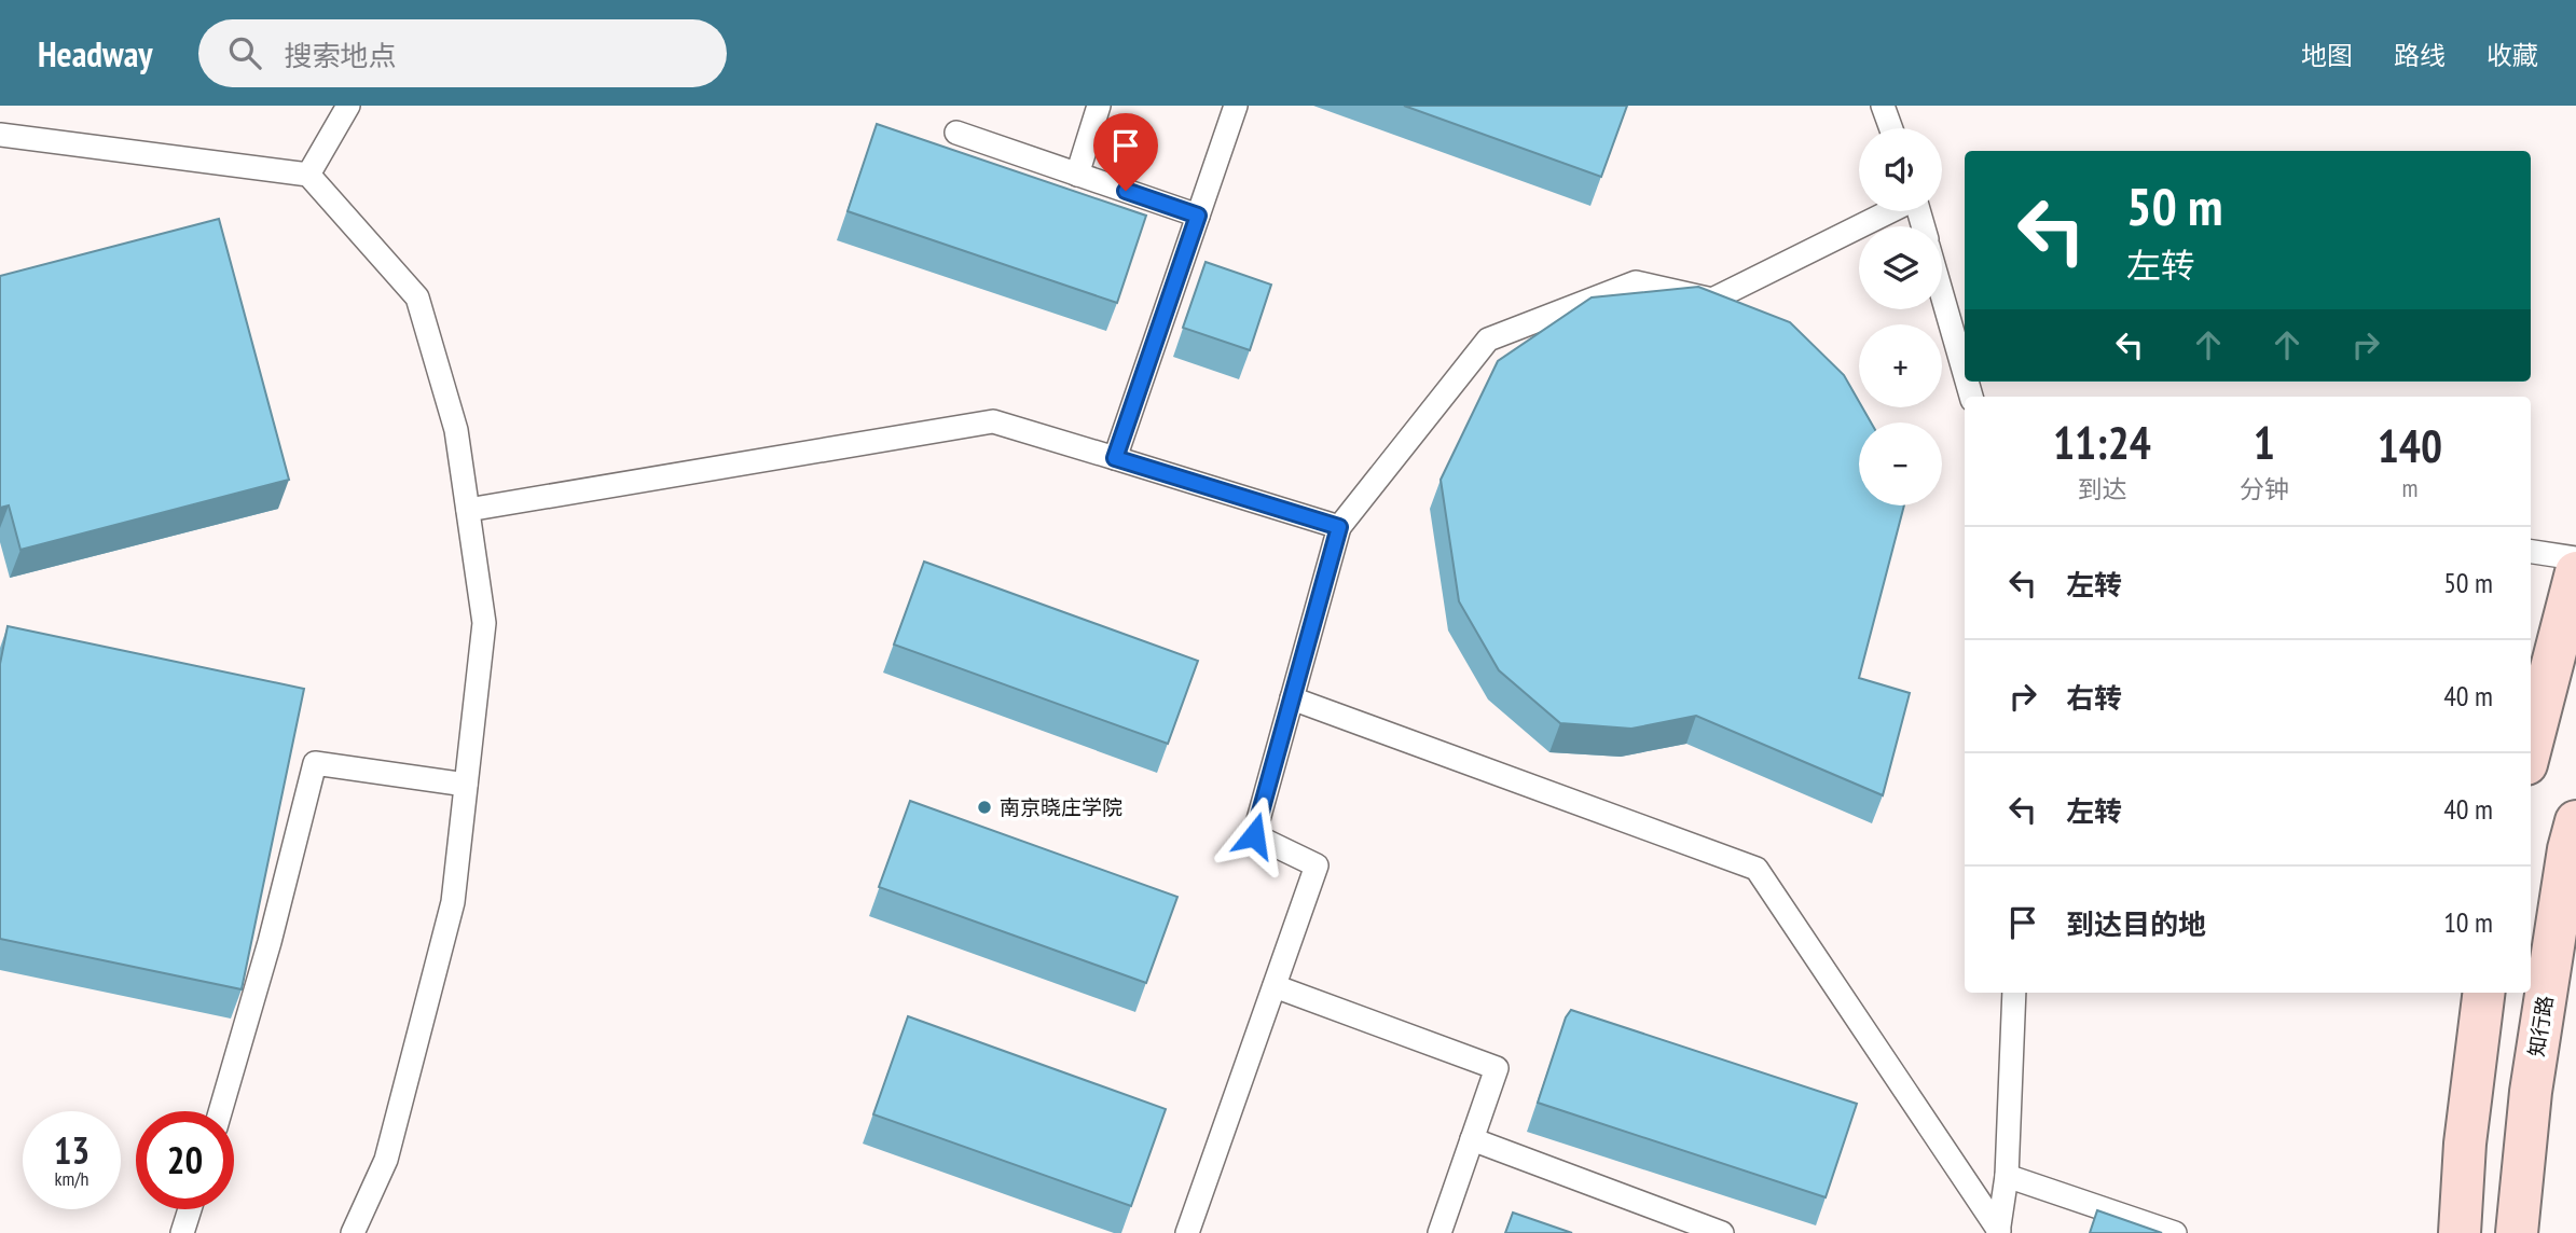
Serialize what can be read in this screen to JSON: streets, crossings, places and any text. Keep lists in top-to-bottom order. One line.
{"streets":{"street":["知行路"]},"places":["南京晓庄学院"],"page":{"header":"Headway","search":"搜索地点","nav":["地图","路线","收藏"],"map_buttons":["+","−"],"turn":["50 m","左转"],"eta":["11:24","到达","1","分钟","140","m"],"list":[{"name":"左转","value":"50 m"},{"name":"右转","value":"40 m"},{"name":"左转","value":"40 m"},{"name":"到达目的地","value":"10 m"}],"speed":"13 km/h","limit":"20"}}
